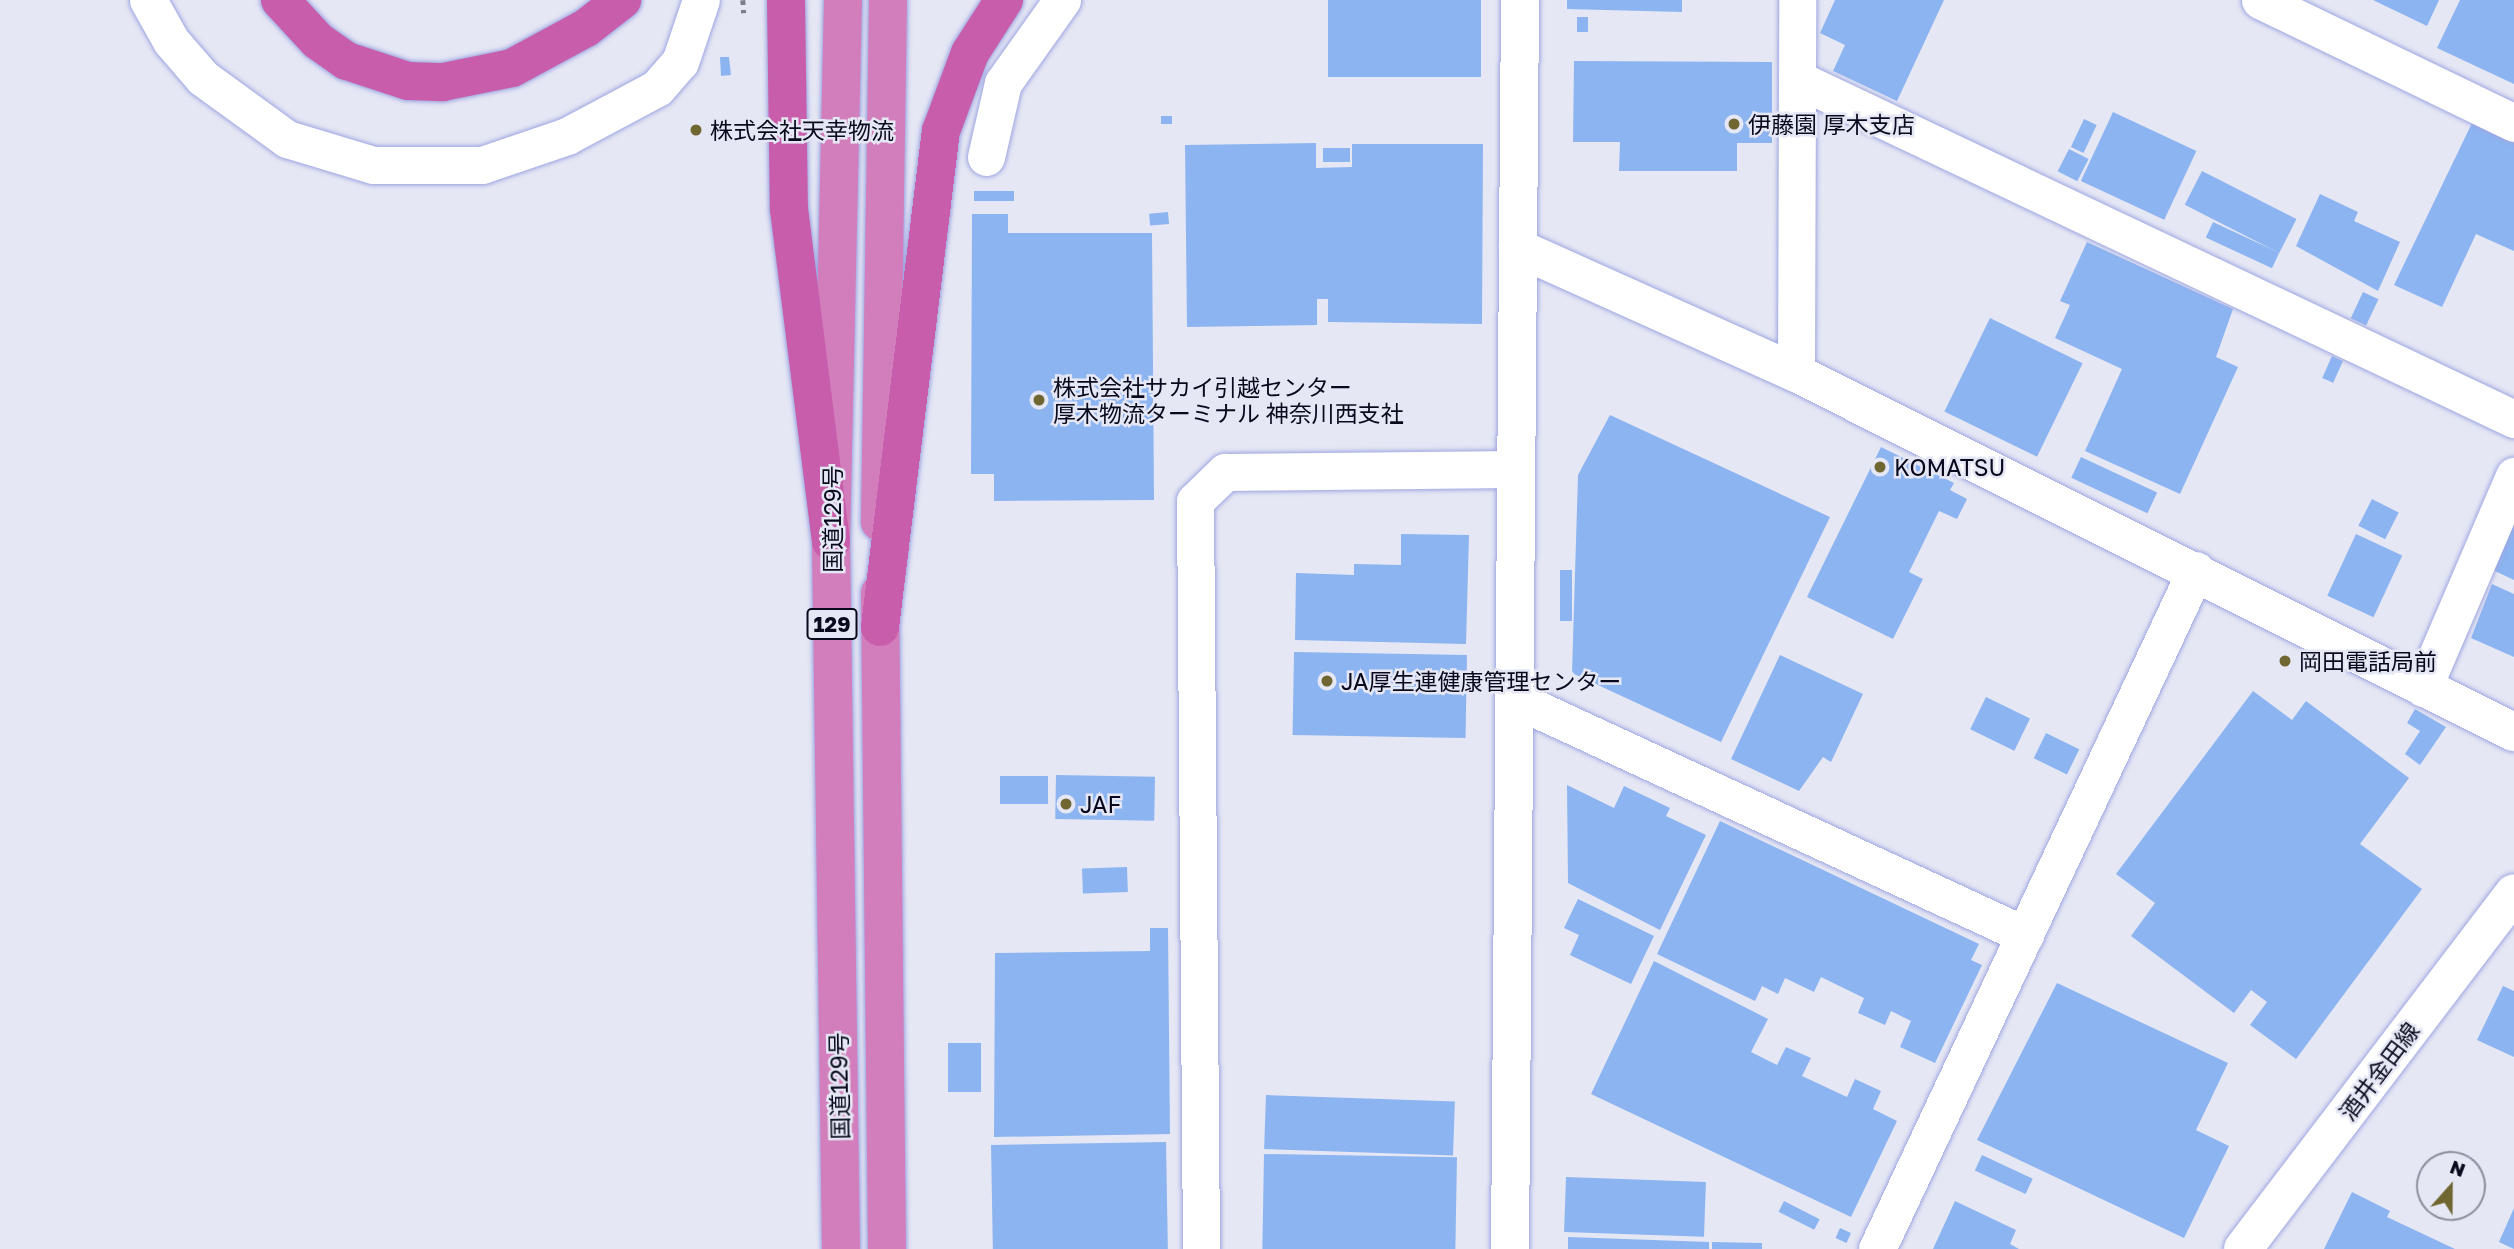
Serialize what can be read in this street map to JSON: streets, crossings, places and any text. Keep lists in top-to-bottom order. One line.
{"streets":{"highway":["国道129号","129"],"street":["酒井金田線"]},"places":["伊藤園 厚木支店","株式会社天幸物流","株式会社サカイ引越センター 厚木物流ターミナル 神奈川西支社","KOMATSU","岡田電話局前","JA厚生連健康管理センター","JAF"],"north":"top"}
